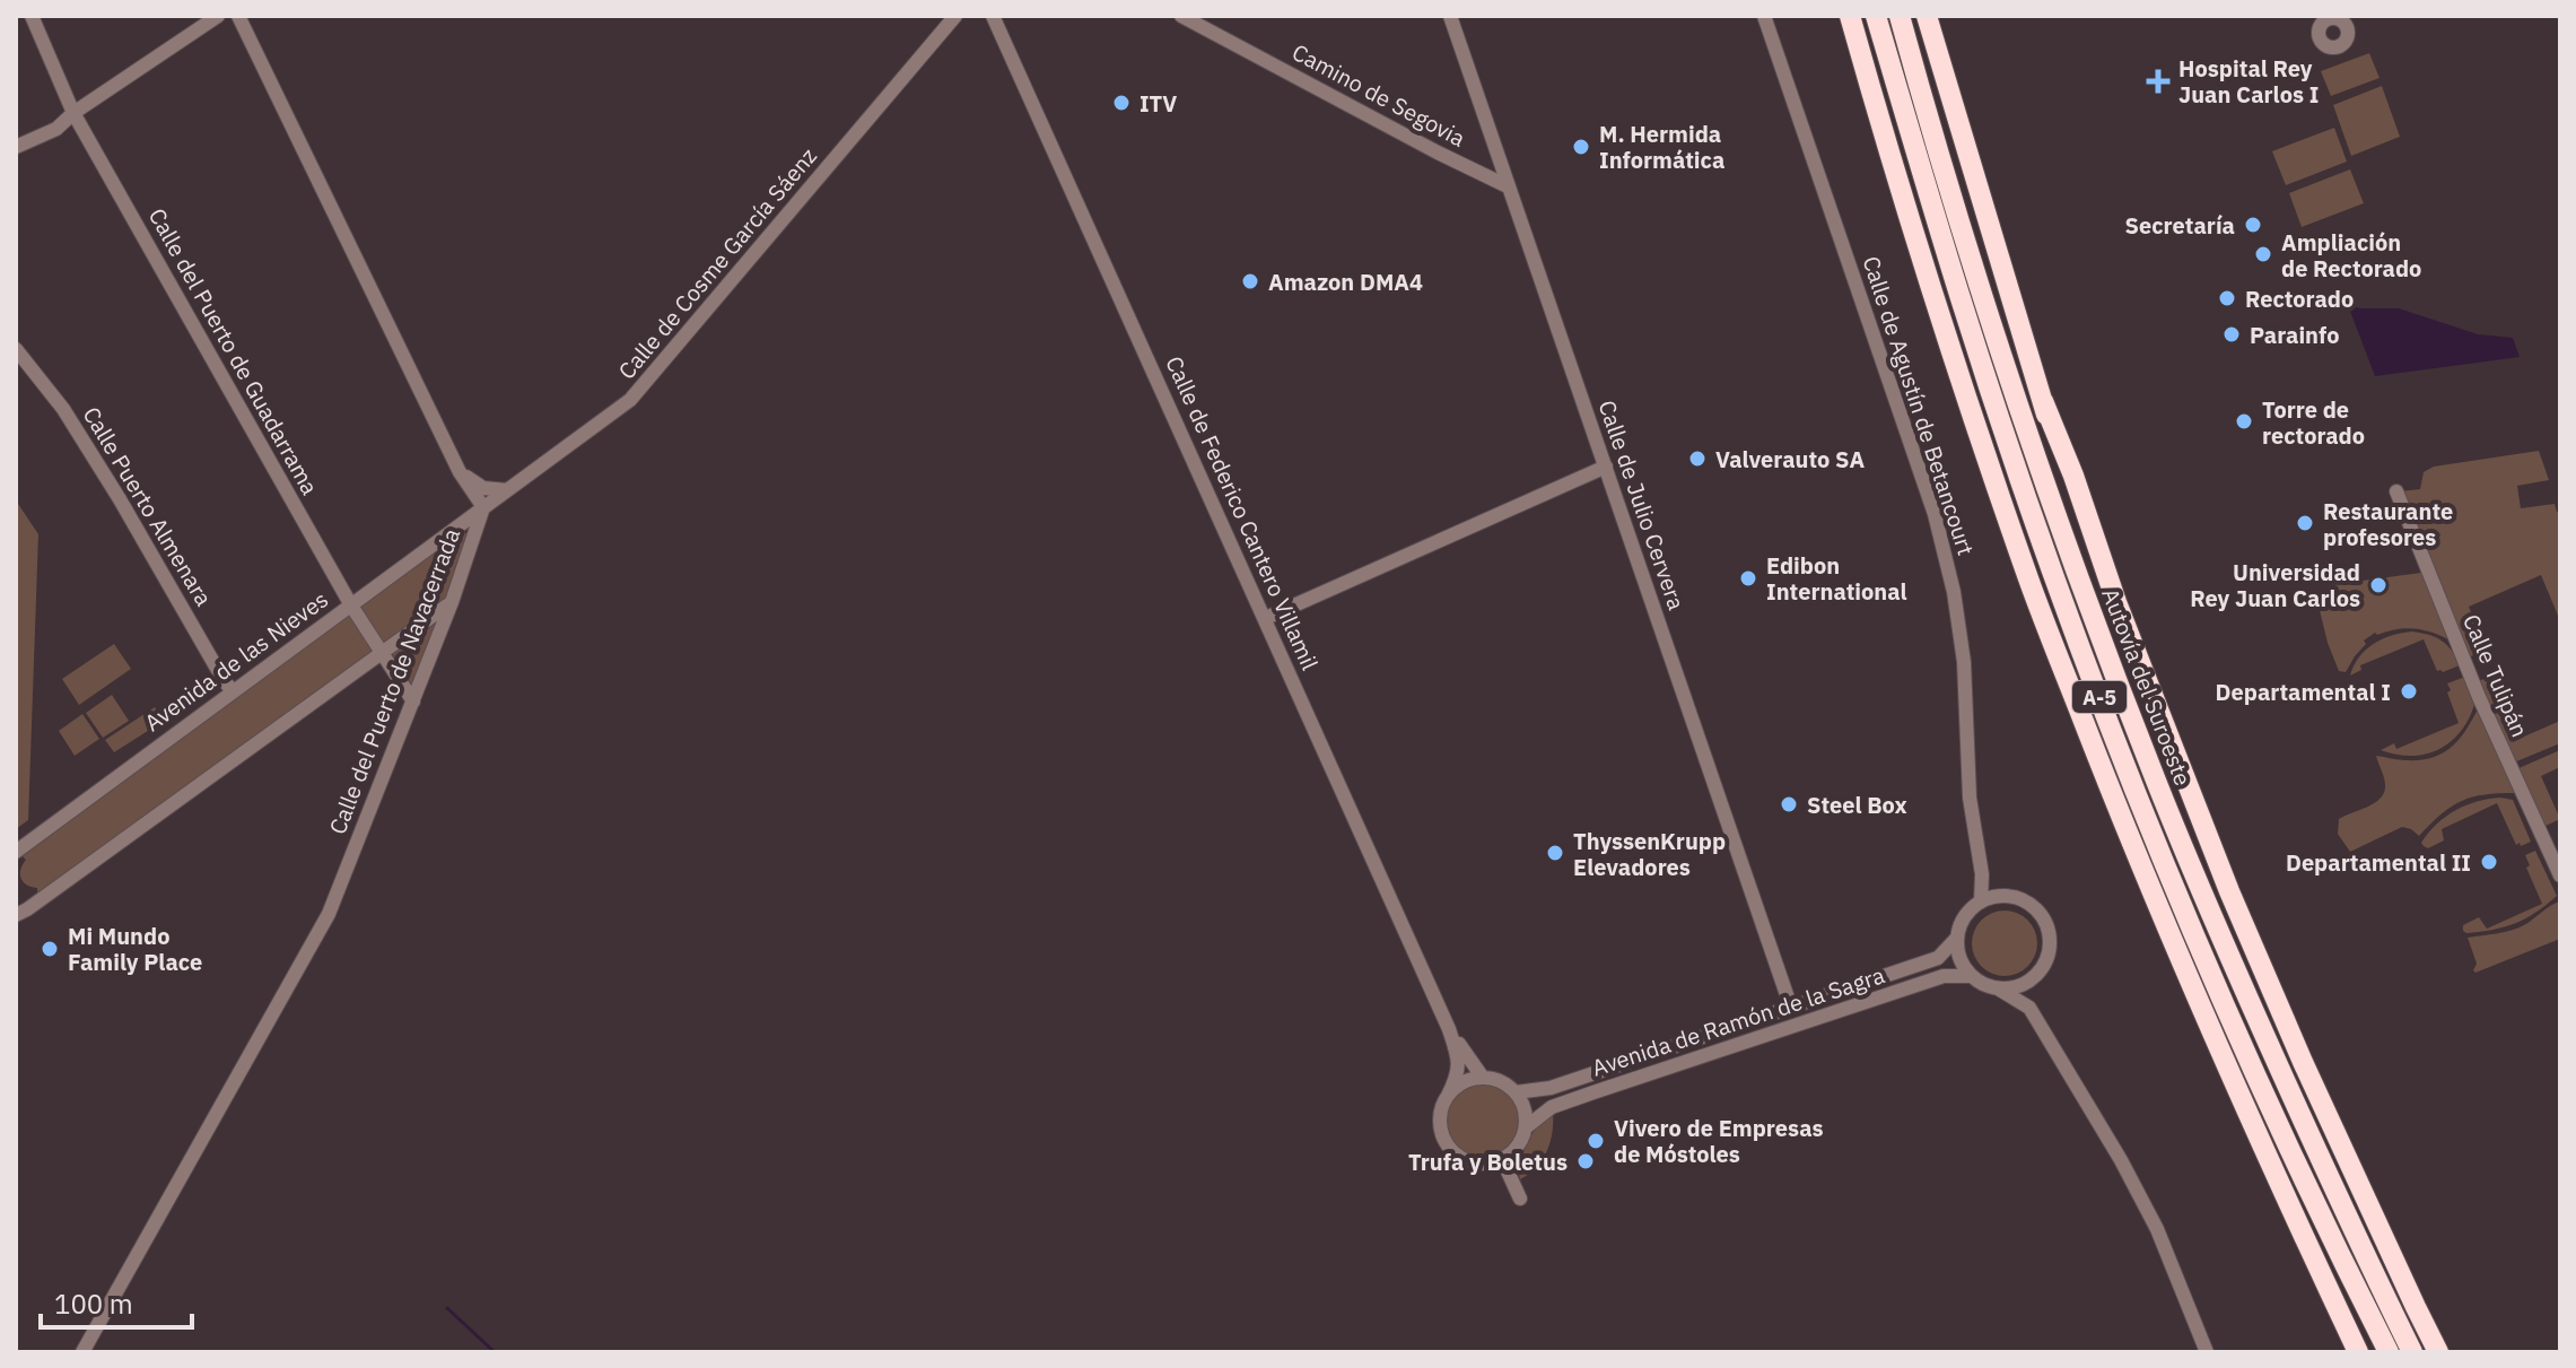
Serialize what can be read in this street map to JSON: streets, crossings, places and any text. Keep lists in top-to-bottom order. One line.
{"streets":{"highway":["Autovía del Suroeste","A-5"],"street":["Camino de Segovia","Calle de Cosme García Sáenz","Calle del Puerto de Guadarrama","Calle de Agustín de Betancourt","Calle de Julio Cervera","Calle Puerto Almenara","Calle de Federico Cantero Villamil","Avenida de las Nieves","Calle Tulipán","Calle del Puerto de Navacerrada","Avenida de Ramón de la Sagra"]},"crossings":[["Camino de Segovia","Calle de Julio Cervera"],["Calle de Cosme García Sáenz","Avenida de las Nieves"],["Calle de Cosme García Sáenz","Calle del Puerto de Navacerrada"],["Calle del Puerto de Guadarrama","Avenida de las Nieves"],["Calle del Puerto de Guadarrama","Calle del Puerto de Navacerrada"],["Calle de Agustín de Betancourt","Avenida de Ramón de la Sagra"],["Calle de Julio Cervera","Avenida de Ramón de la Sagra"],["Calle Puerto Almenara","Avenida de las Nieves"],["Calle de Federico Cantero Villamil","Avenida de Ramón de la Sagra"],["Avenida de las Nieves","Calle del Puerto de Navacerrada"]],"places":{"health":["Hospital Rey Juan Carlos I"],"other":["ITV","M. Hermida Informática","Secretaría","Ampliación de Rectorado","Amazon DMA4","Rectorado","Parainfo","Torre de rectorado","Valverauto SA","Restaurante profesores","Edibon International","Universidad Rey Juan Carlos","Departamental I","Steel Box","ThyssenKrupp Elevadores","Departamental II","Mi Mundo Family Place","Vivero de Empresas de Móstoles","Trufa y Boletus"]},"scale_bar":"100 m"}
